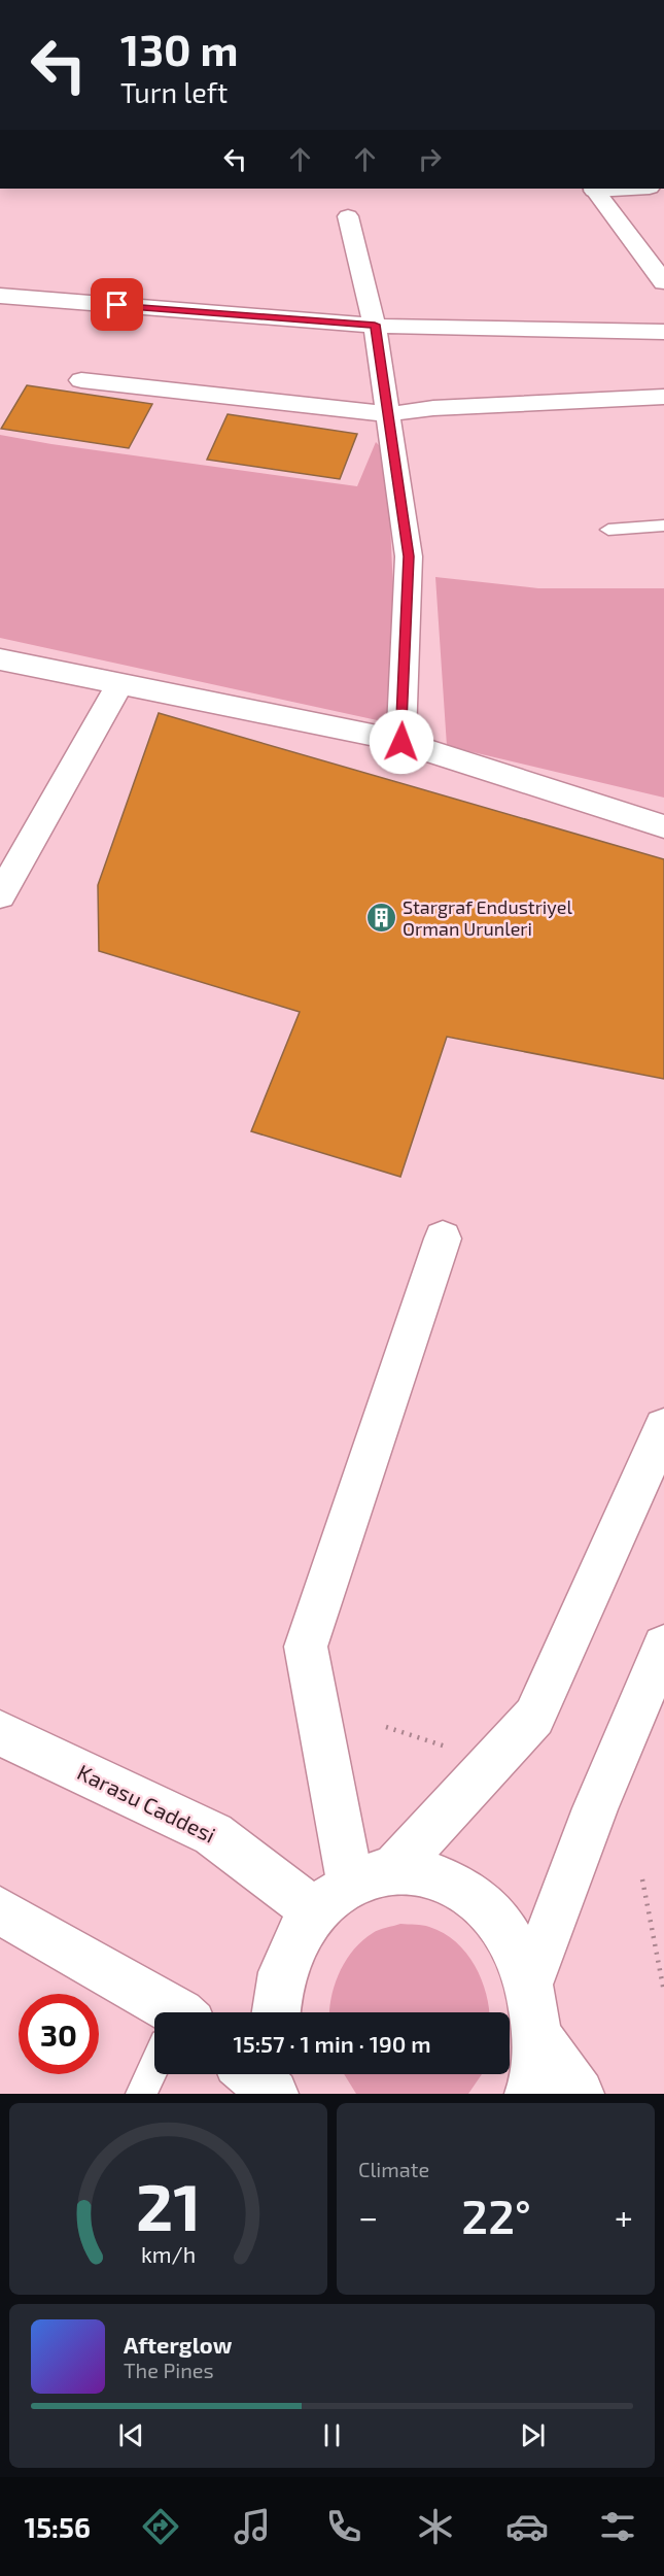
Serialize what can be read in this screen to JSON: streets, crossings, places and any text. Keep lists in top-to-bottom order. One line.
{"streets":{"street":["Karasu Caddesi"]},"places":{"building":["Stargraf Endustriyel Orman Urunleri"]},"page":{"turn":["130 m","Turn left"],"limit":"30","trip":"15:57 · 1 min · 190 m","tile":"Climate","heat":["−","22°","+"],"song":["Afterglow","The Pines"],"tabs":"15:56","gauge":["21","km/h"]}}
